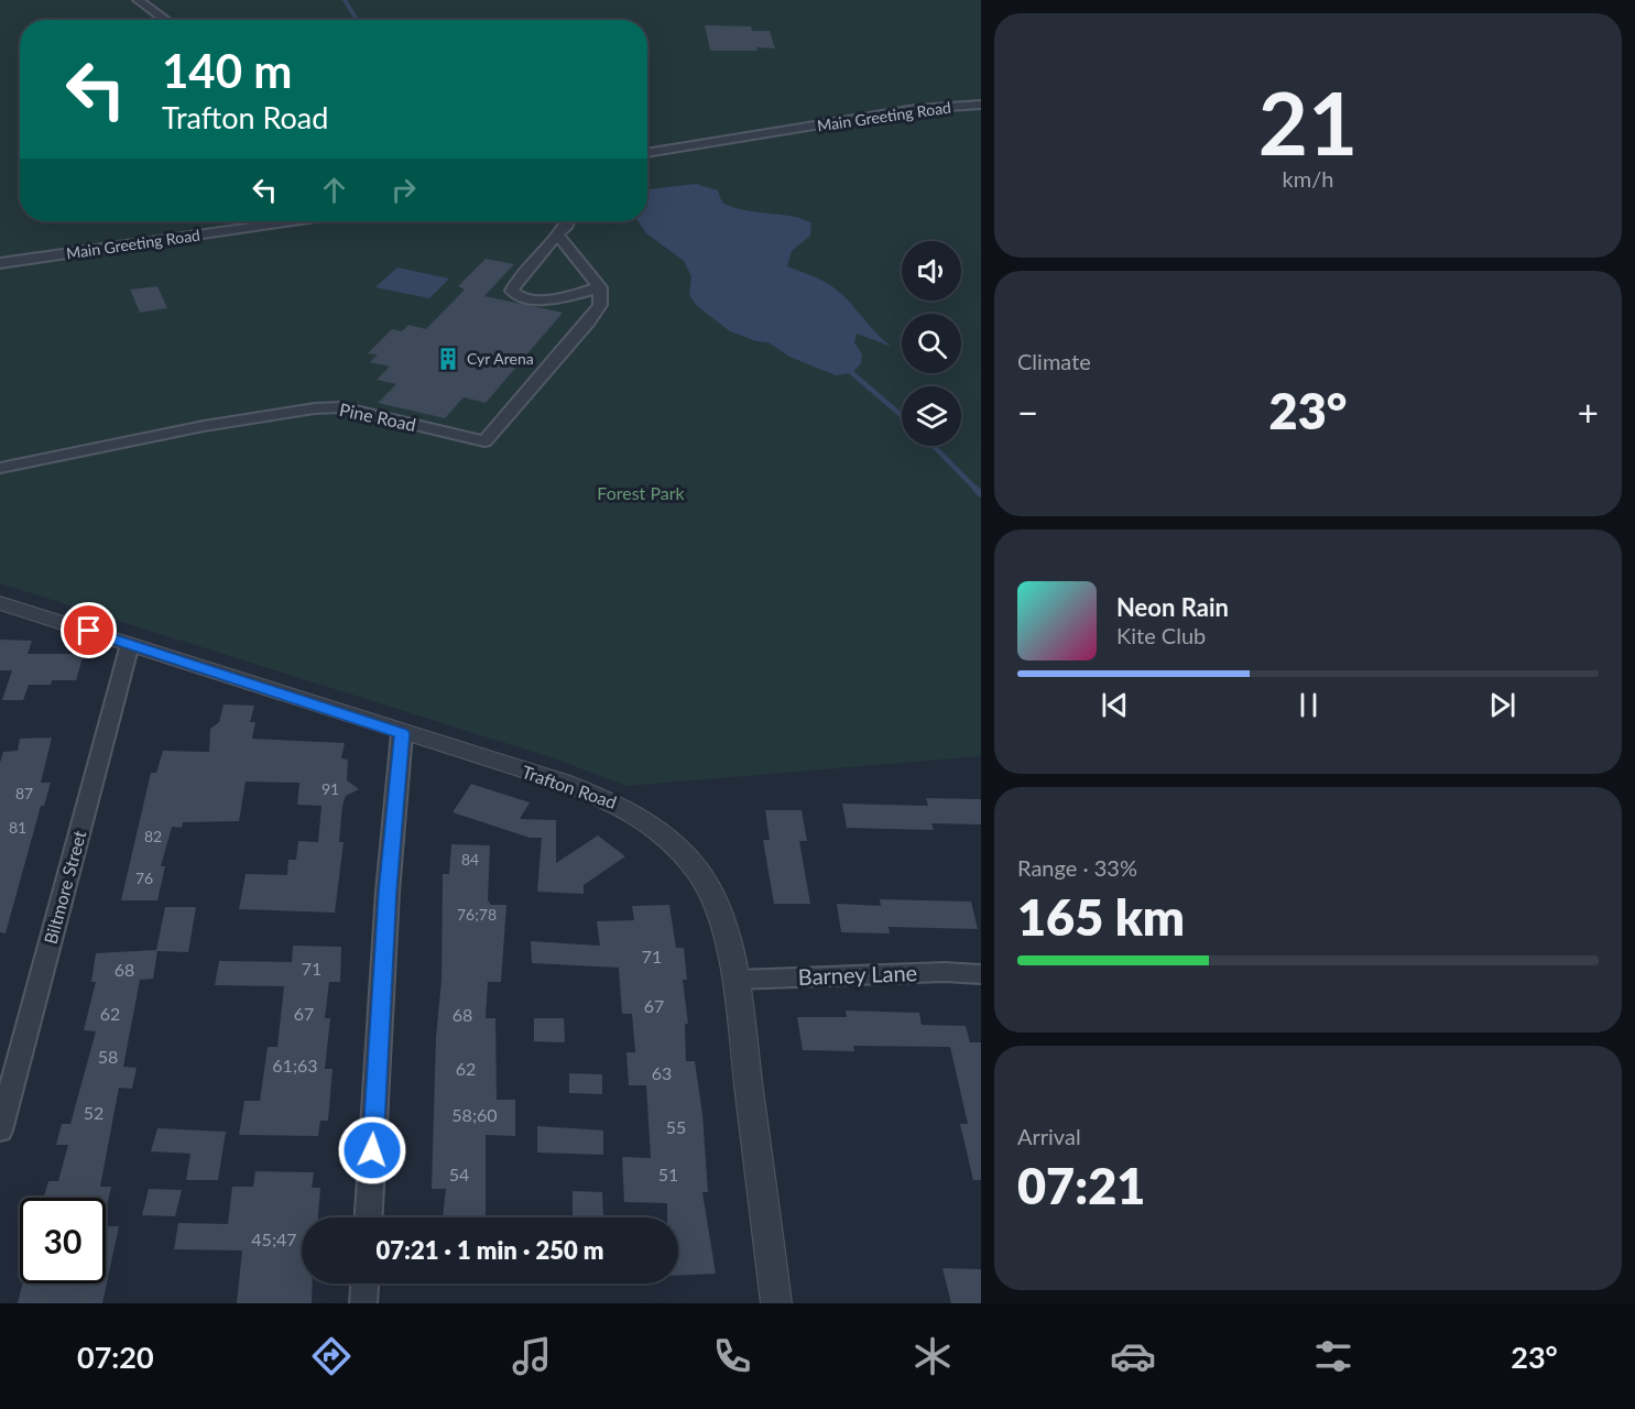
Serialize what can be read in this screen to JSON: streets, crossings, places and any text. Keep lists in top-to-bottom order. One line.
{"streets":{"street":["Main Greeting Road","Pine Road","Trafton Road","Biltmore Street","Barney Lane"]},"crossings":[["Trafton Road","Biltmore Street"],["Trafton Road","Barney Lane"]],"parks":["Forest Park"],"places":{"building":["Cyr Arena"]},"house_numbers":["91","87","81","82","84","76","76;78","71","71","68","67","62","67","68","58","61;63","62","63","52","58;60","55","54","51","45;47"],"page":{"tile":[["21","km/h"],"Climate",["Range · 33%","165 km"],["Arrival","07:21"]],"turn":["140 m","Trafton Road"],"heat":["−","23°","+"],"song":["Neon Rain","Kite Club"],"limit":"30","trip":"07:21 · 1 min · 250 m","tabs":["07:20","23°"]}}
